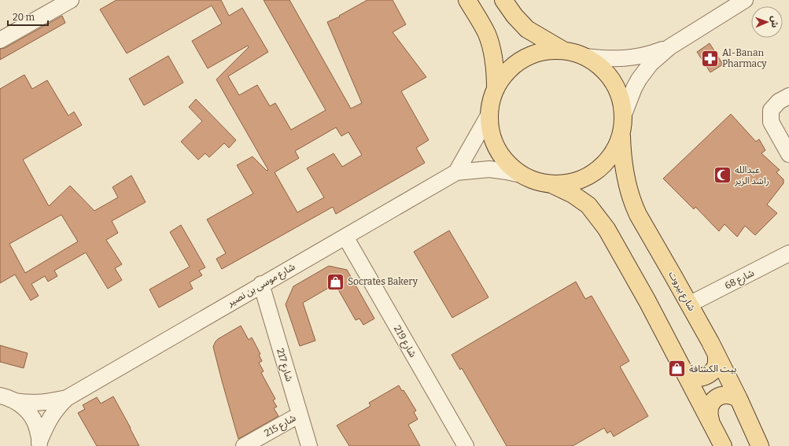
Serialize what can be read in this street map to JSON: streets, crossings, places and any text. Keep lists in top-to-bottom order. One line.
{"streets":{"main road":["شارع بيروت"],"street":["شارع 68","شارع موسى بن نصير","شارع 219","شارع 217","شارع 215"]},"crossings":[["شارع 68","شارع بيروت"],["شارع موسى بن نصير","شارع 219"],["شارع موسى بن نصير","شارع 217"],["شارع 217","شارع 215"]],"places":{"pharmacy":["Al-Banan Pharmacy"],"mosque":["عبدالله راشد الزير"],"shop":["Socrates Bakery","بيت الكشافة"]},"scale_bar":"20 m","north":"right"}
